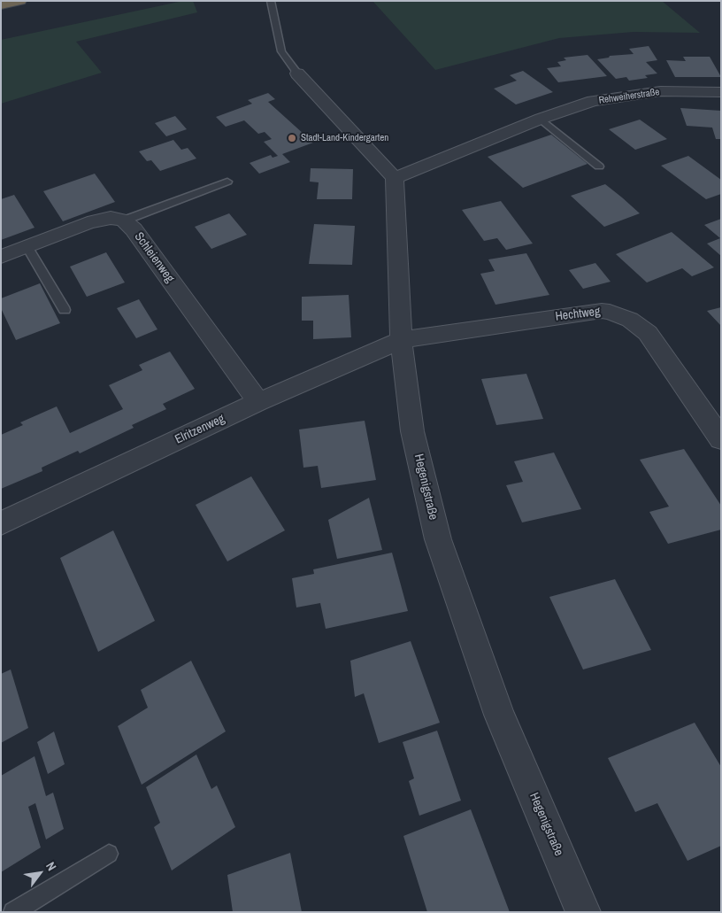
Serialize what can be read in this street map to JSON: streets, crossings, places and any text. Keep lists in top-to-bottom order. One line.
{"streets":{"street":["Rehweiherstraße","Schleienweg","Hechtweg","Elritzenweg","Hegenigstraße"]},"crossings":[["Rehweiherstraße","Hegenigstraße"],["Schleienweg","Elritzenweg"],["Hechtweg","Elritzenweg"],["Hechtweg","Hegenigstraße"],["Elritzenweg","Hegenigstraße"]],"places":["Stadt-Land-Kindergarten"],"north":"top right"}
